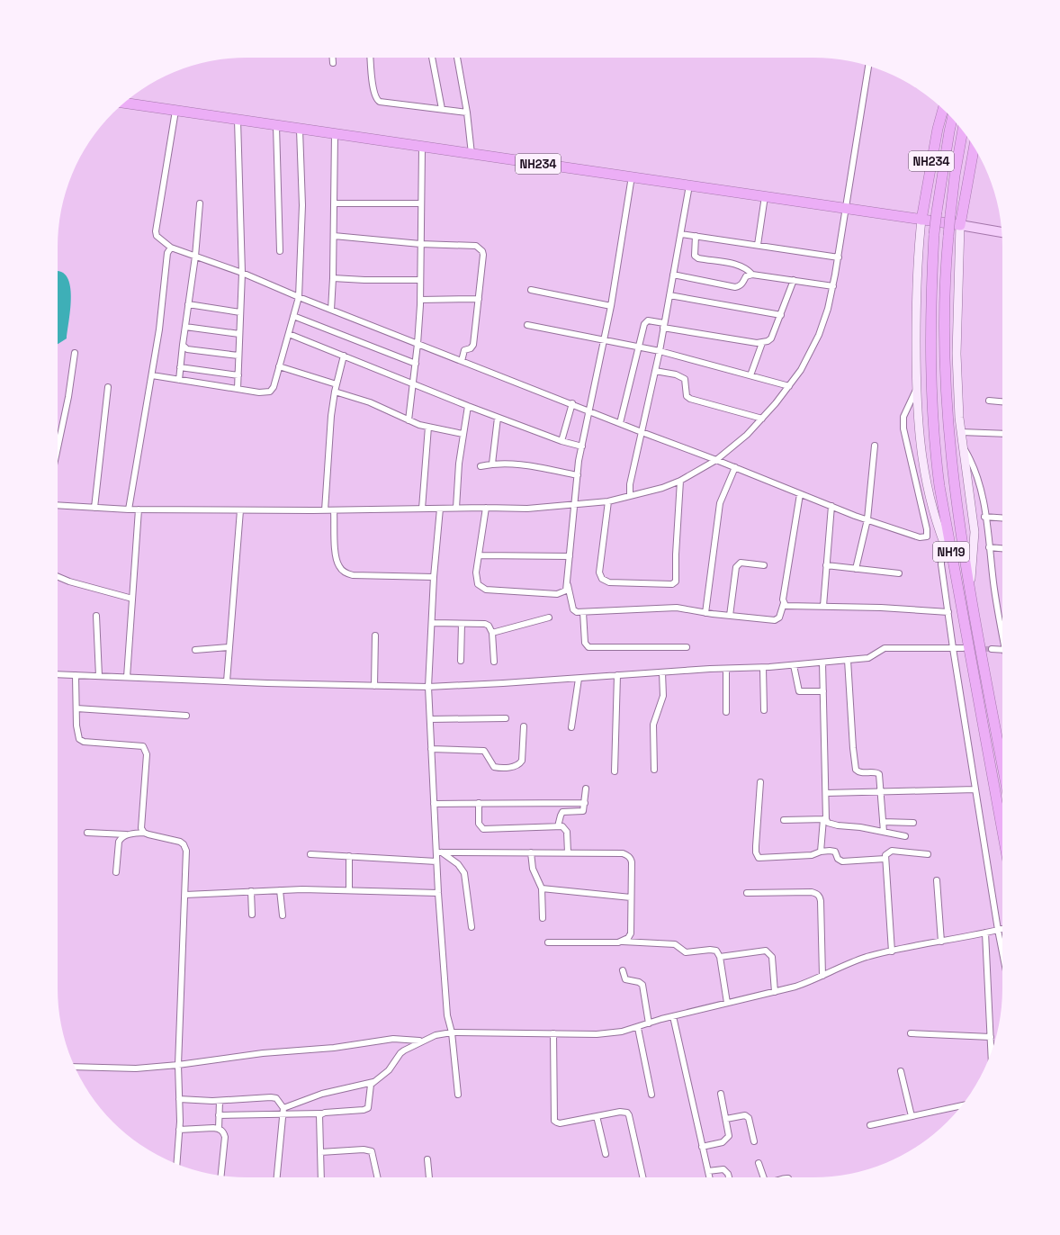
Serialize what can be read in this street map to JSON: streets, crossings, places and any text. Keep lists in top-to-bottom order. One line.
{"streets":{"highway":["NH234","NH19"]}}
